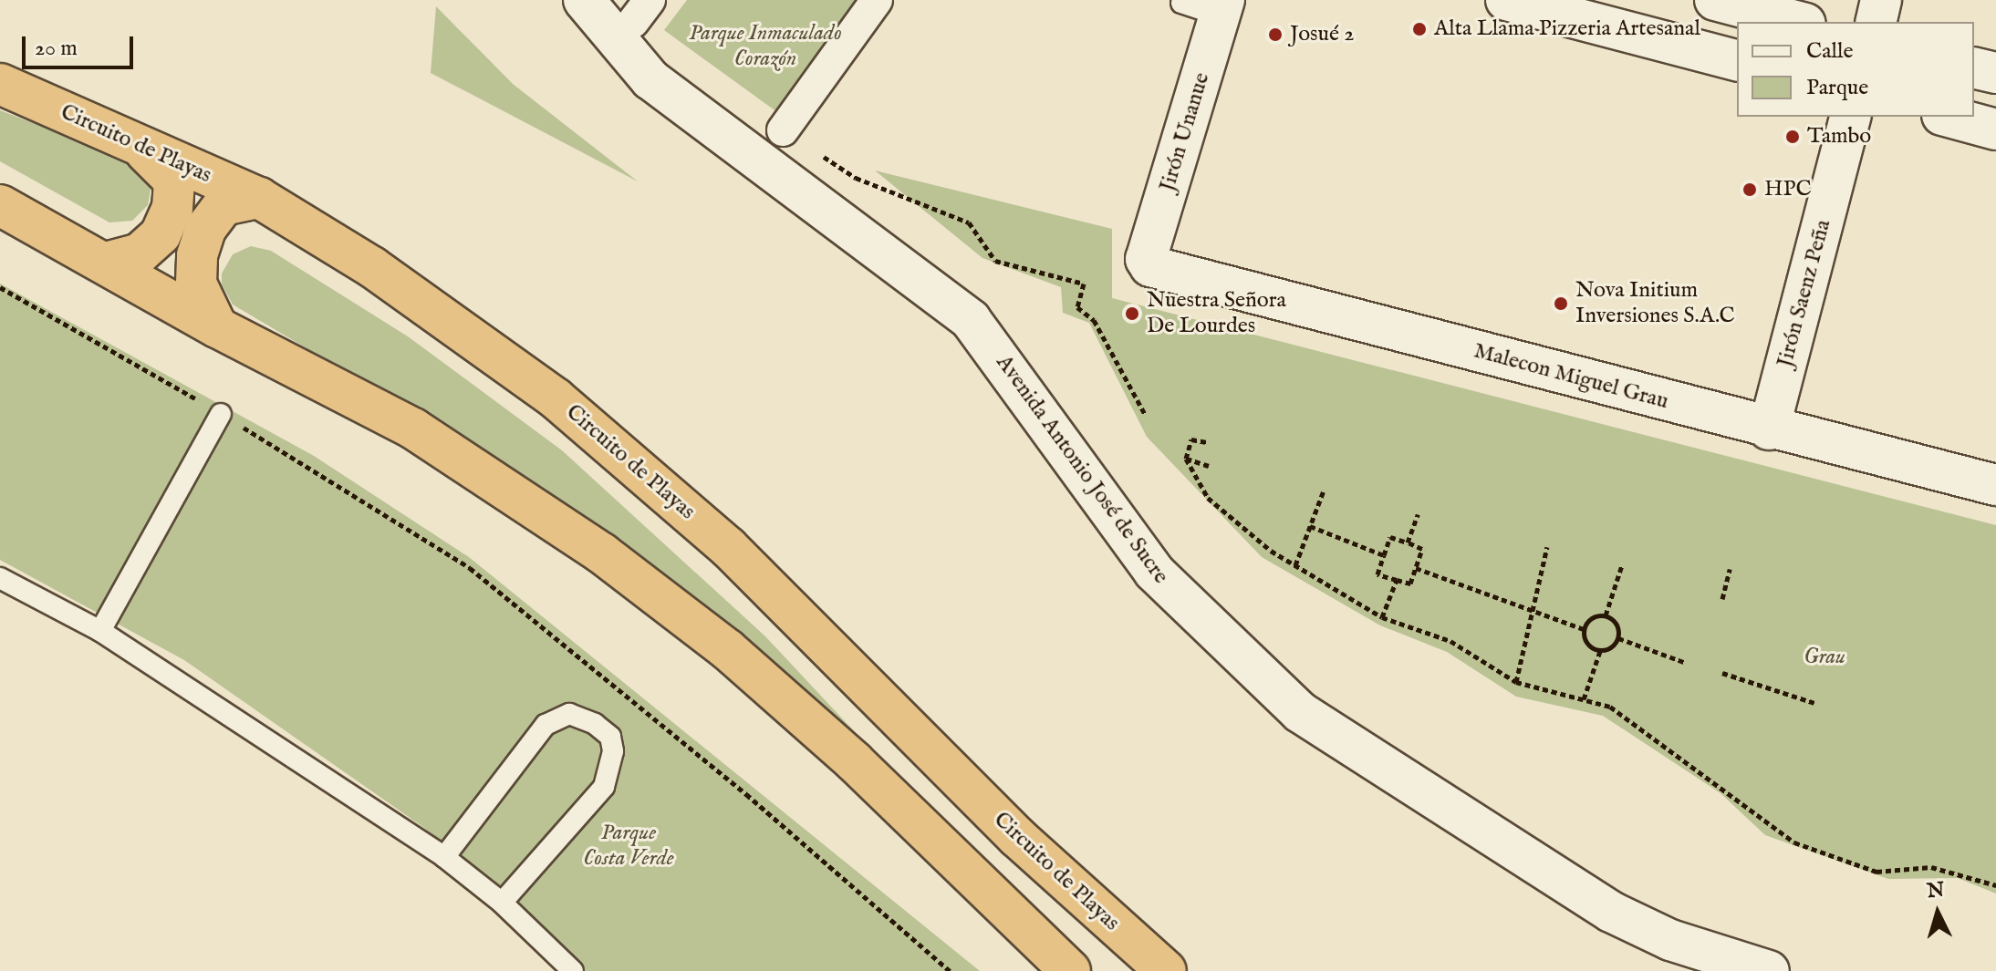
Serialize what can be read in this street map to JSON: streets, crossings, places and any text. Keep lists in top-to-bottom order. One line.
{"streets":{"highway":["Circuito de Playas"],"main road":["Jirón Unanue","Jirón Saenz Peña","Malecon Miguel Grau","Avenida Antonio José de Sucre"]},"crossings":[["Jirón Unanue","Malecon Miguel Grau"],["Jirón Saenz Peña","Malecon Miguel Grau"]],"parks":["Parque Inmaculado Corazón","Grau","Parque Costa Verde"],"places":["Alta Llama Pizzeria Artesanal","Josué 2","Tambo","HPC","Nova Initium Inversiones S.A.C","Nuestra Señora De Lourdes"],"legend":["Calle","Parque"],"scale_bar":"20 m","north":"top"}
